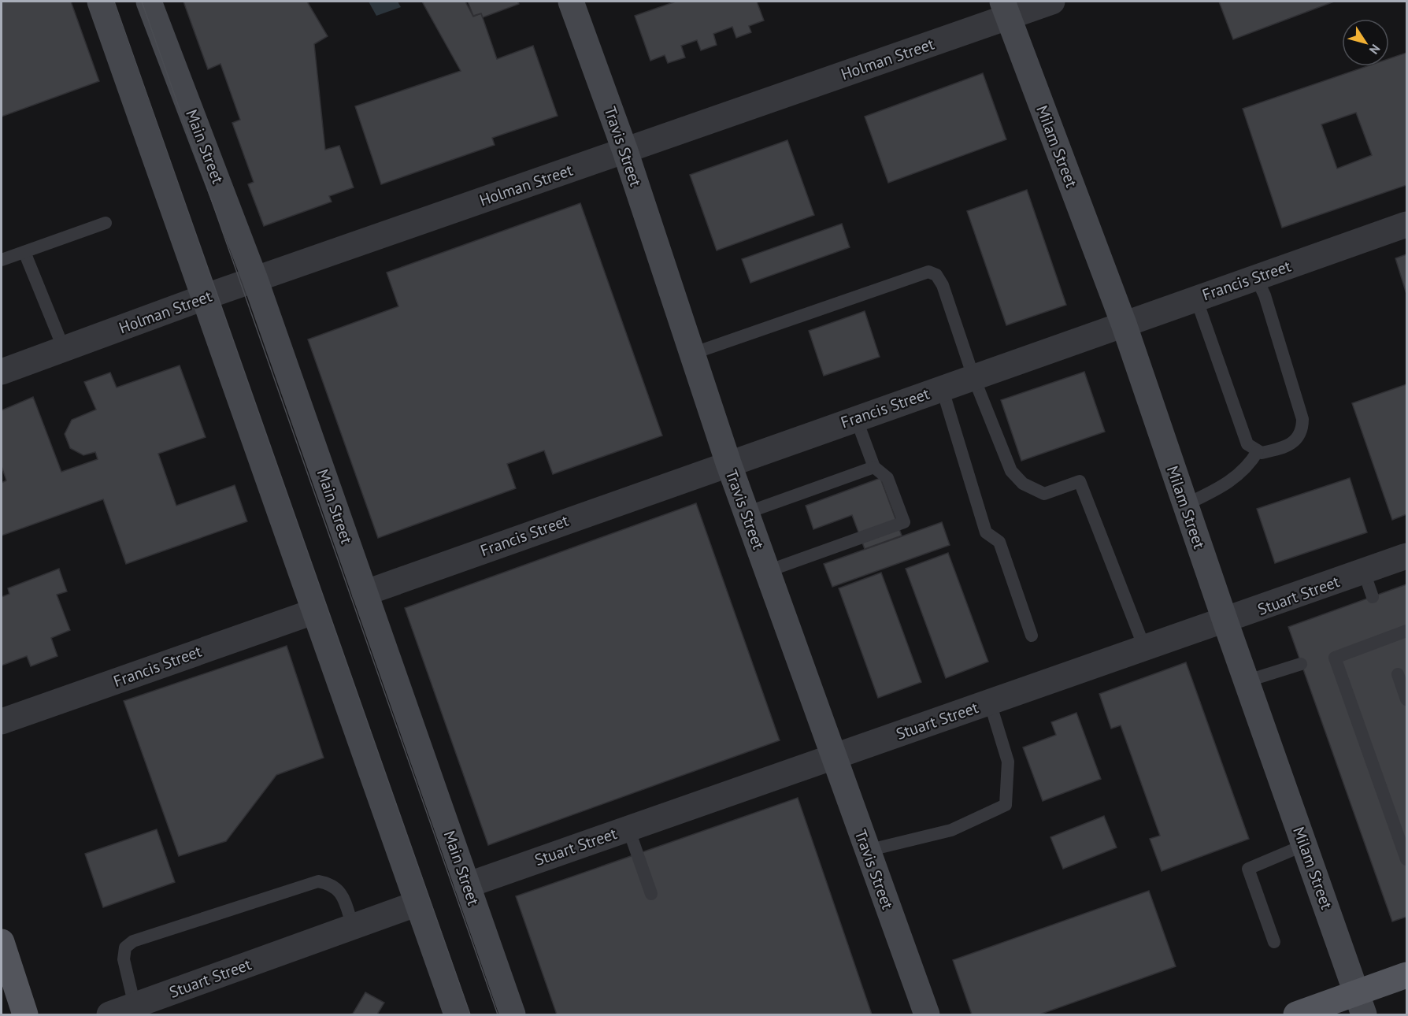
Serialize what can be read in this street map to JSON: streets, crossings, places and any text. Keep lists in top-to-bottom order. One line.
{"streets":{"main road":["Main Street","Travis Street","Milam Street"],"street":["Holman Street","Francis Street","Stuart Street"]},"crossings":[["Holman Street","Main Street"],["Holman Street","Travis Street"],["Holman Street","Milam Street"],["Main Street","Francis Street"],["Main Street","Stuart Street"],["Travis Street","Francis Street"],["Travis Street","Stuart Street"],["Milam Street","Francis Street"],["Milam Street","Stuart Street"]],"north":"bottom right"}
